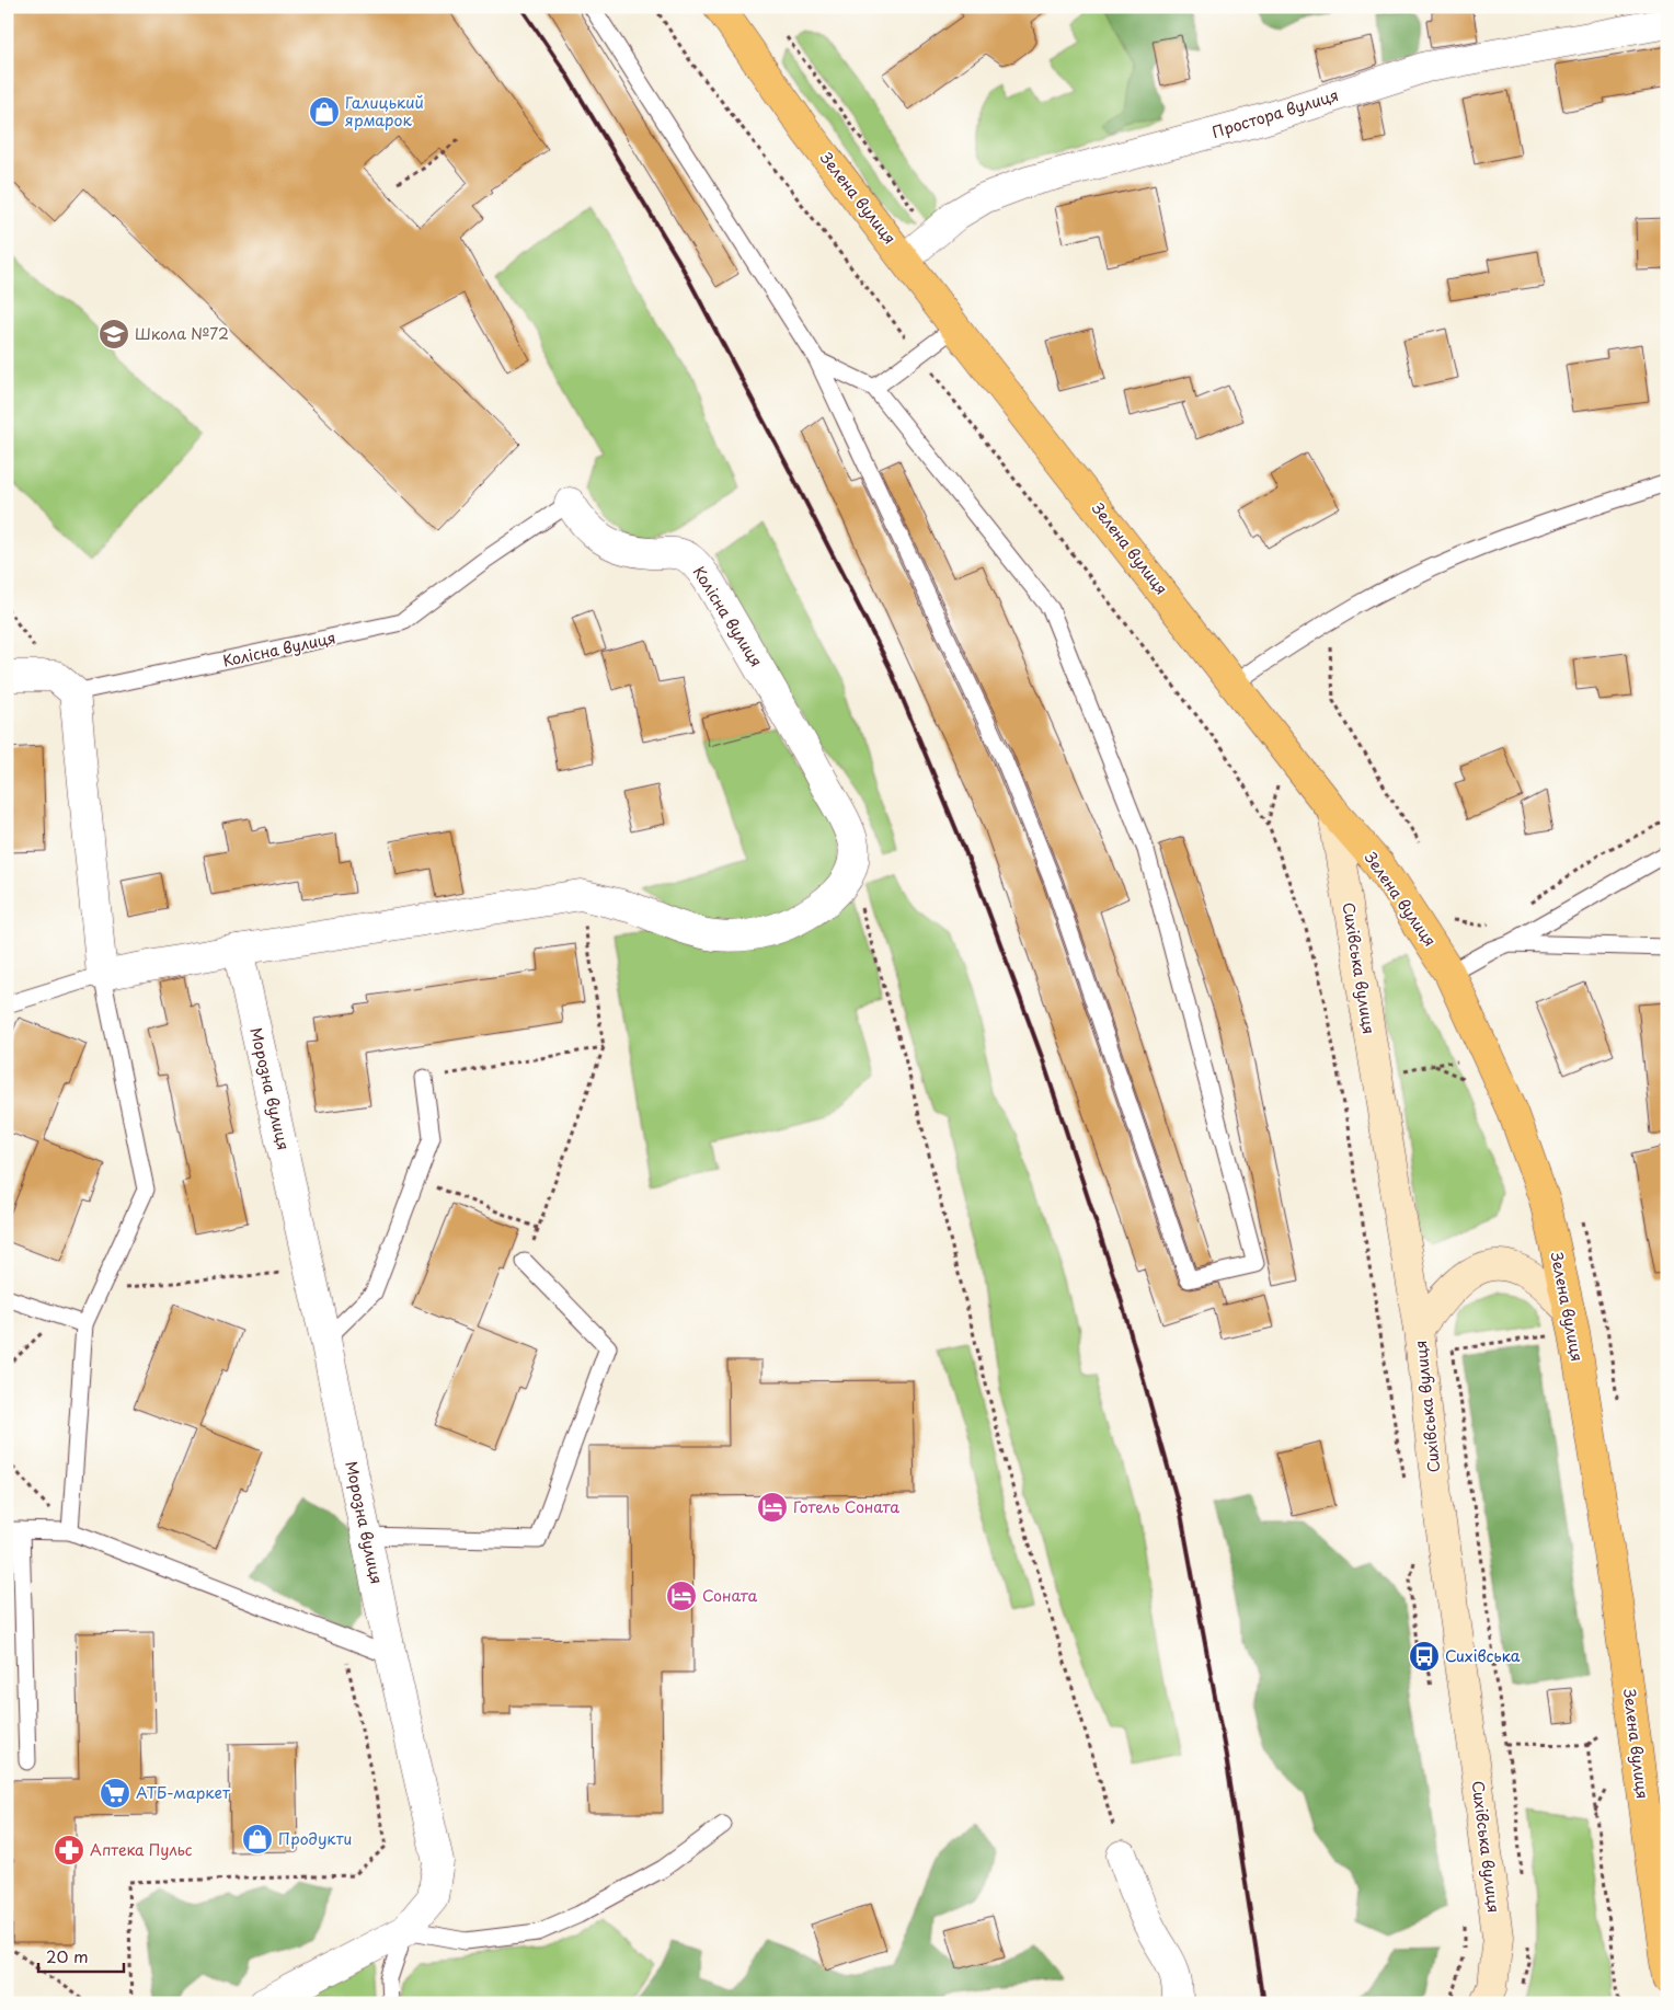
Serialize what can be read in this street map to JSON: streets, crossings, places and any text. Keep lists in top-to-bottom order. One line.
{"streets":{"main road":["Зелена вулиця","Сихівська вулиця"],"street":["Простора вулиця","Колісна вулиця","Морозна вулиця"]},"crossings":[["Простора вулиця","Зелена вулиця"],["Зелена вулиця","Сихівська вулиця"]],"places":{"shop":["Галицький ярмарок","Продукти"],"school or university":["Школа №72"],"hotel":["Готель Соната","Соната"],"bus stop":["Сихівська"],"supermarket":["АТБ-маркет"],"pharmacy":["Аптека Пульс"]},"scale_bar":"20 m"}
